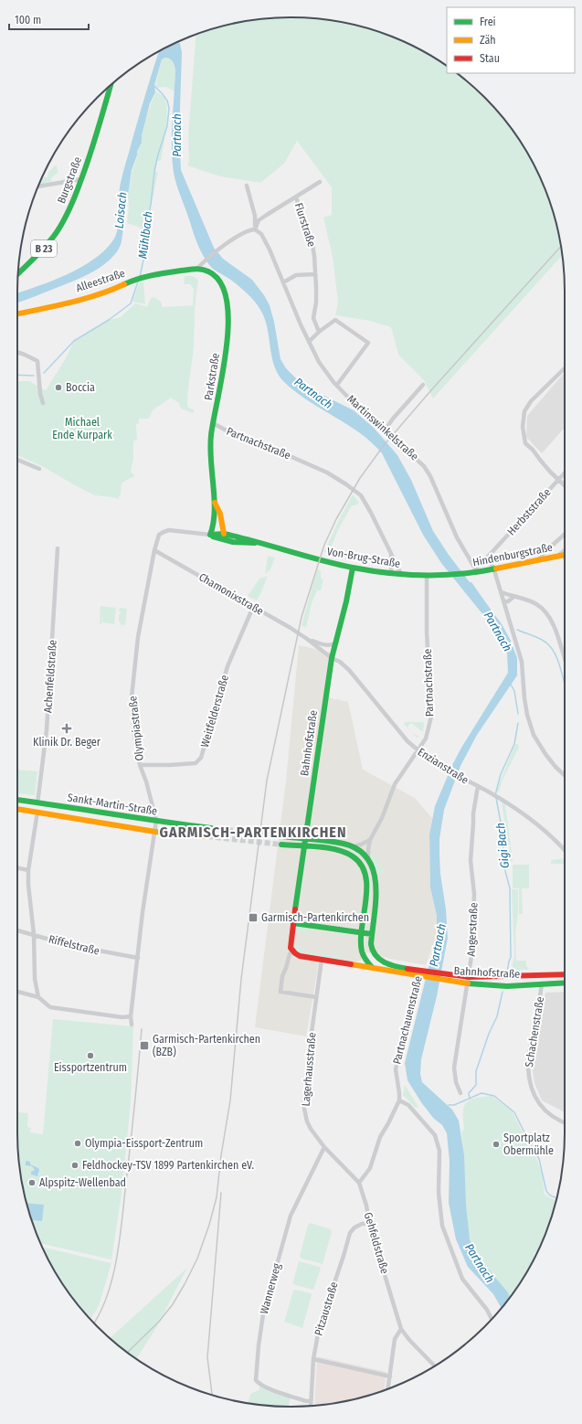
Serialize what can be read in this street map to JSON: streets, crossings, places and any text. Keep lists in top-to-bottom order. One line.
{"streets":{"street":["Burgstraße","Flurstraße","B 23","Alleestraße","Parkstraße","Martinswinkelstraße","Partnachstraße","Herbststraße","Hindenburgstraße","Von-Brug-Straße","Chamonixstraße","Achenfeldstraße","Weitfelderstraße","Olympiastraße","Bahnhofstraße","Enzianstraße","Sankt-Martin-Straße","Angerstraße","Riffelstraße","Partnachauenstraße","Schachenstraße","Lagerhausstraße","Gehfeldstraße","Wannerweg","Pitzaustraße"]},"crossings":[["Alleestraße","Parkstraße"],["Parkstraße","Partnachstraße"],["Parkstraße","Von-Brug-Straße"],["Parkstraße","Olympiastraße"],["Martinswinkelstraße","Herbststraße"],["Martinswinkelstraße","Hindenburgstraße"],["Partnachstraße","Von-Brug-Straße"],["Partnachstraße","Enzianstraße"],["Herbststraße","Hindenburgstraße"],["Hindenburgstraße","Von-Brug-Straße"],["Von-Brug-Straße","Olympiastraße"],["Von-Brug-Straße","Bahnhofstraße"],["Chamonixstraße","Weitfelderstraße"],["Chamonixstraße","Olympiastraße"],["Chamonixstraße","Bahnhofstraße"],["Chamonixstraße","Enzianstraße"],["Achenfeldstraße","Sankt-Martin-Straße"],["Weitfelderstraße","Olympiastraße"],["Olympiastraße","Sankt-Martin-Straße"],["Olympiastraße","Riffelstraße"],["Bahnhofstraße","Enzianstraße"],["Bahnhofstraße","Angerstraße"],["Bahnhofstraße","Partnachauenstraße"],["Bahnhofstraße","Schachenstraße"],["Bahnhofstraße","Lagerhausstraße"],["Enzianstraße","Angerstraße"],["Lagerhausstraße","Gehfeldstraße"],["Lagerhausstraße","Wannerweg"],["Gehfeldstraße","Pitzaustraße"],["Wannerweg","Pitzaustraße"]],"districts":["GARMISCH-PARTENKIRCHEN"],"water":["Partnach","Loisach","Mühlbach","Gigi Bach"],"parks":["Michael Ende Kurpark"],"places":{"other":["Boccia","Eissportzentrum","Olympia-Eissport-Zentrum","Sportplatz Obermühle","Feldhockey-TSV 1899 Partenkirchen eV.","Alpspitz-Wellenbad"],"health":["Klinik Dr. Beger"],"transit":["Garmisch-Partenkirchen","Garmisch-Partenkirchen (BZB)"]},"legend":["Frei","Zäh","Stau"],"scale_bar":"100 m"}
